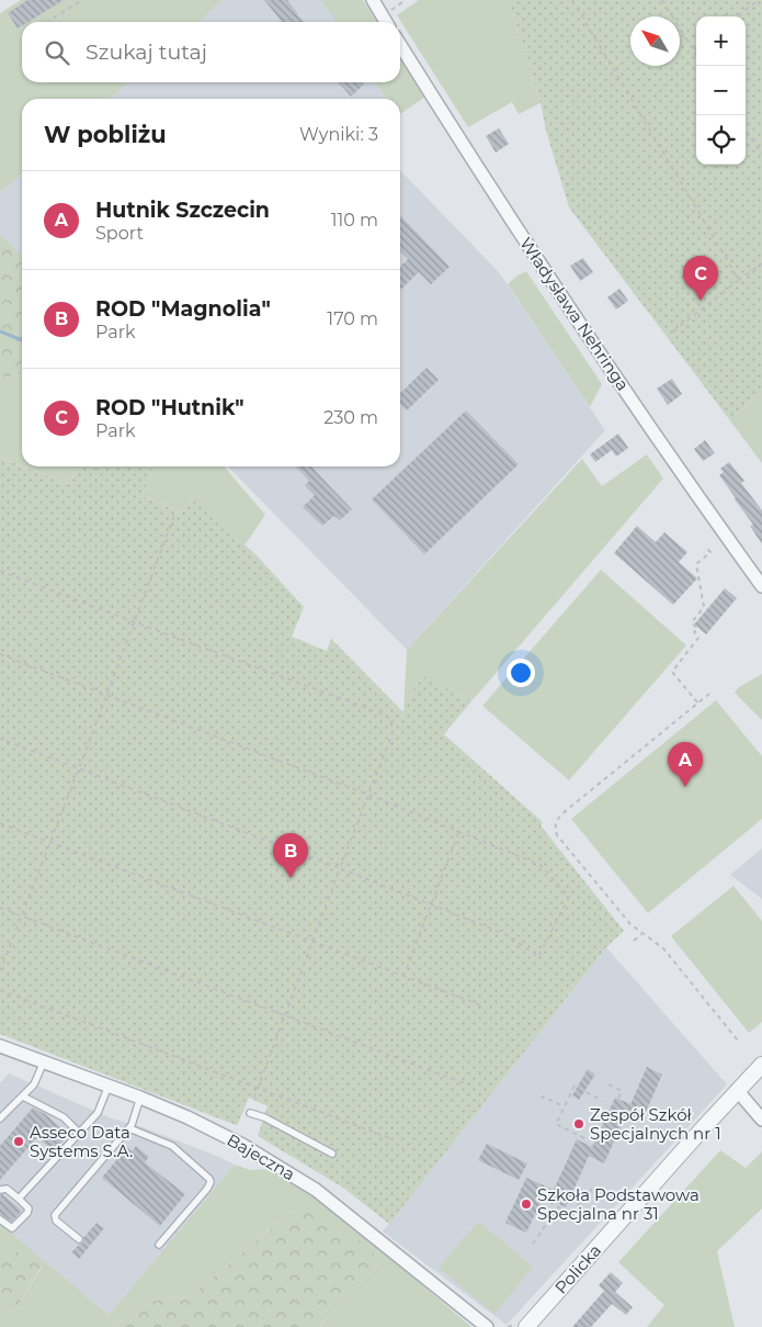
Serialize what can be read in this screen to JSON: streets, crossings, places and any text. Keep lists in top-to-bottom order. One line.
{"streets":{"street":["Władysława Nehringa","Bajeczna","Policka"]},"places":["Zespół Szkół Specjalnych nr 1","Asseco Data Systems S.A.","Szkoła Podstawowa Specjalna nr 31"],"north":"top left","page":{"map_buttons":["+","−"],"search":"Szukaj tutaj","heading":["W pobliżu","Wyniki: 3"],"list":[{"mark":"A","name":"Hutnik Szczecin","note":"Sport","value":"110 m"},{"mark":"B","name":"ROD \"Magnolia\"","note":"Park","value":"170 m"},{"mark":"C","name":"ROD \"Hutnik\"","note":"Park","value":"230 m"}],"pins":["C","A","B"]}}
